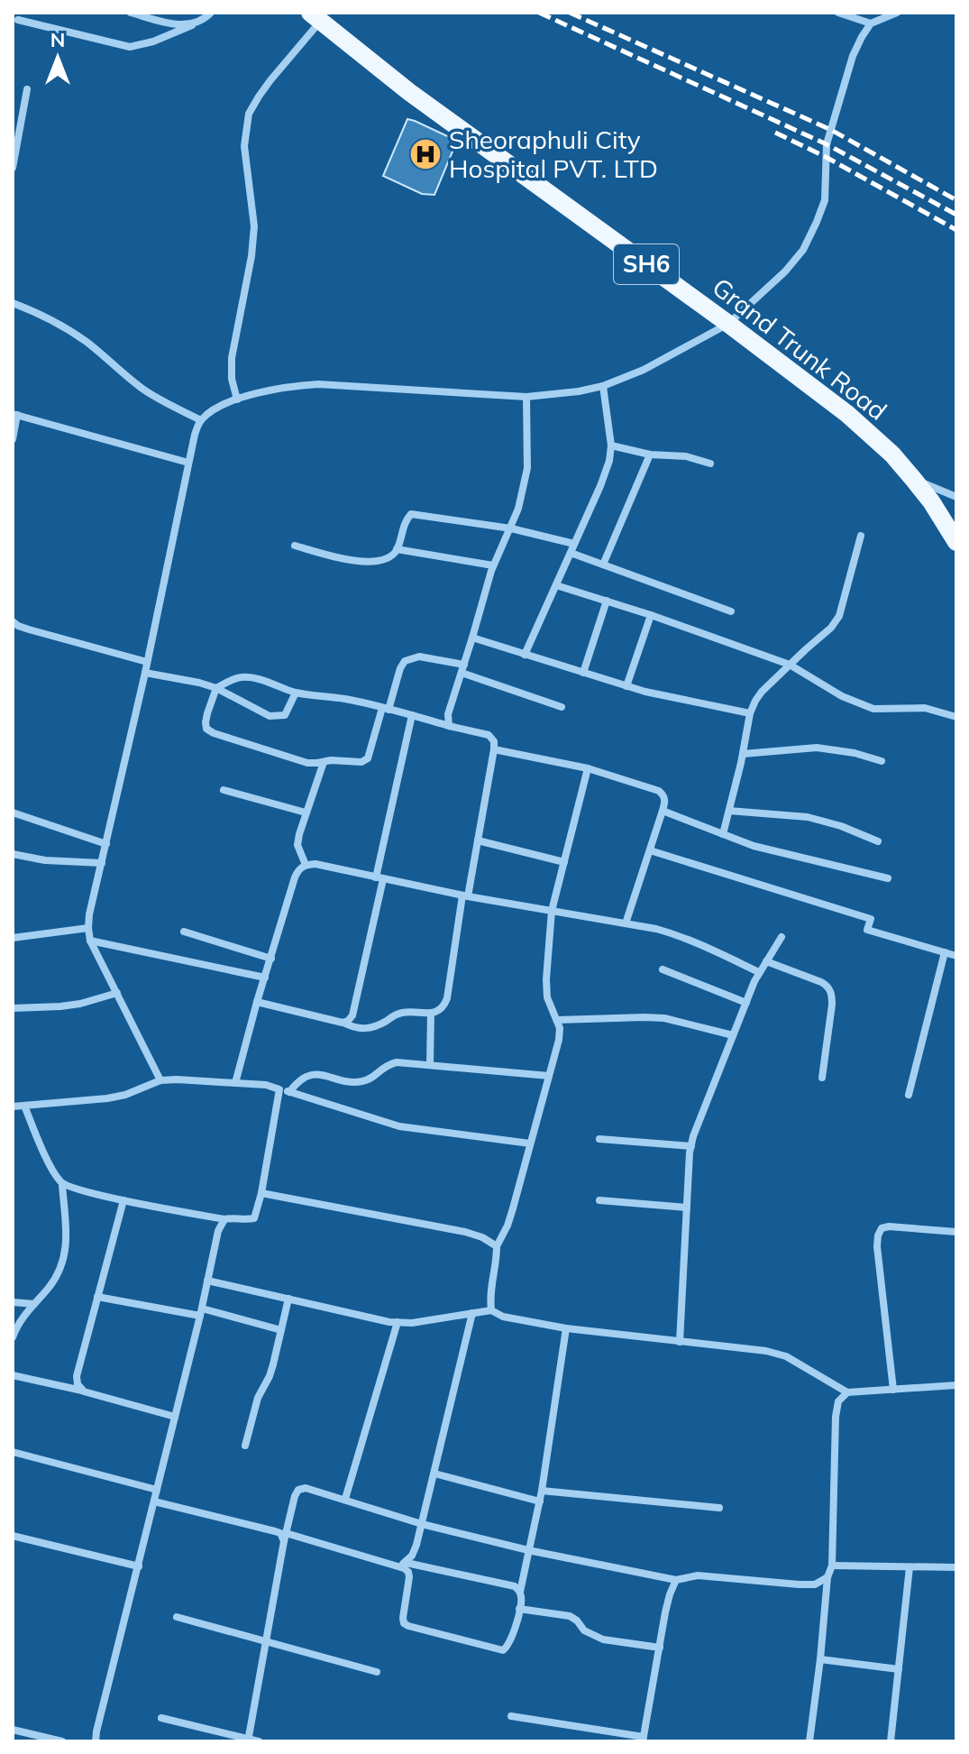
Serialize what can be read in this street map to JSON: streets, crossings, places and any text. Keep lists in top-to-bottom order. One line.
{"streets":{"main road":["SH6","Grand Trunk Road"]},"places":{"hospital":["Sheoraphuli City Hospital PVT. LTD"]},"north":"top"}
